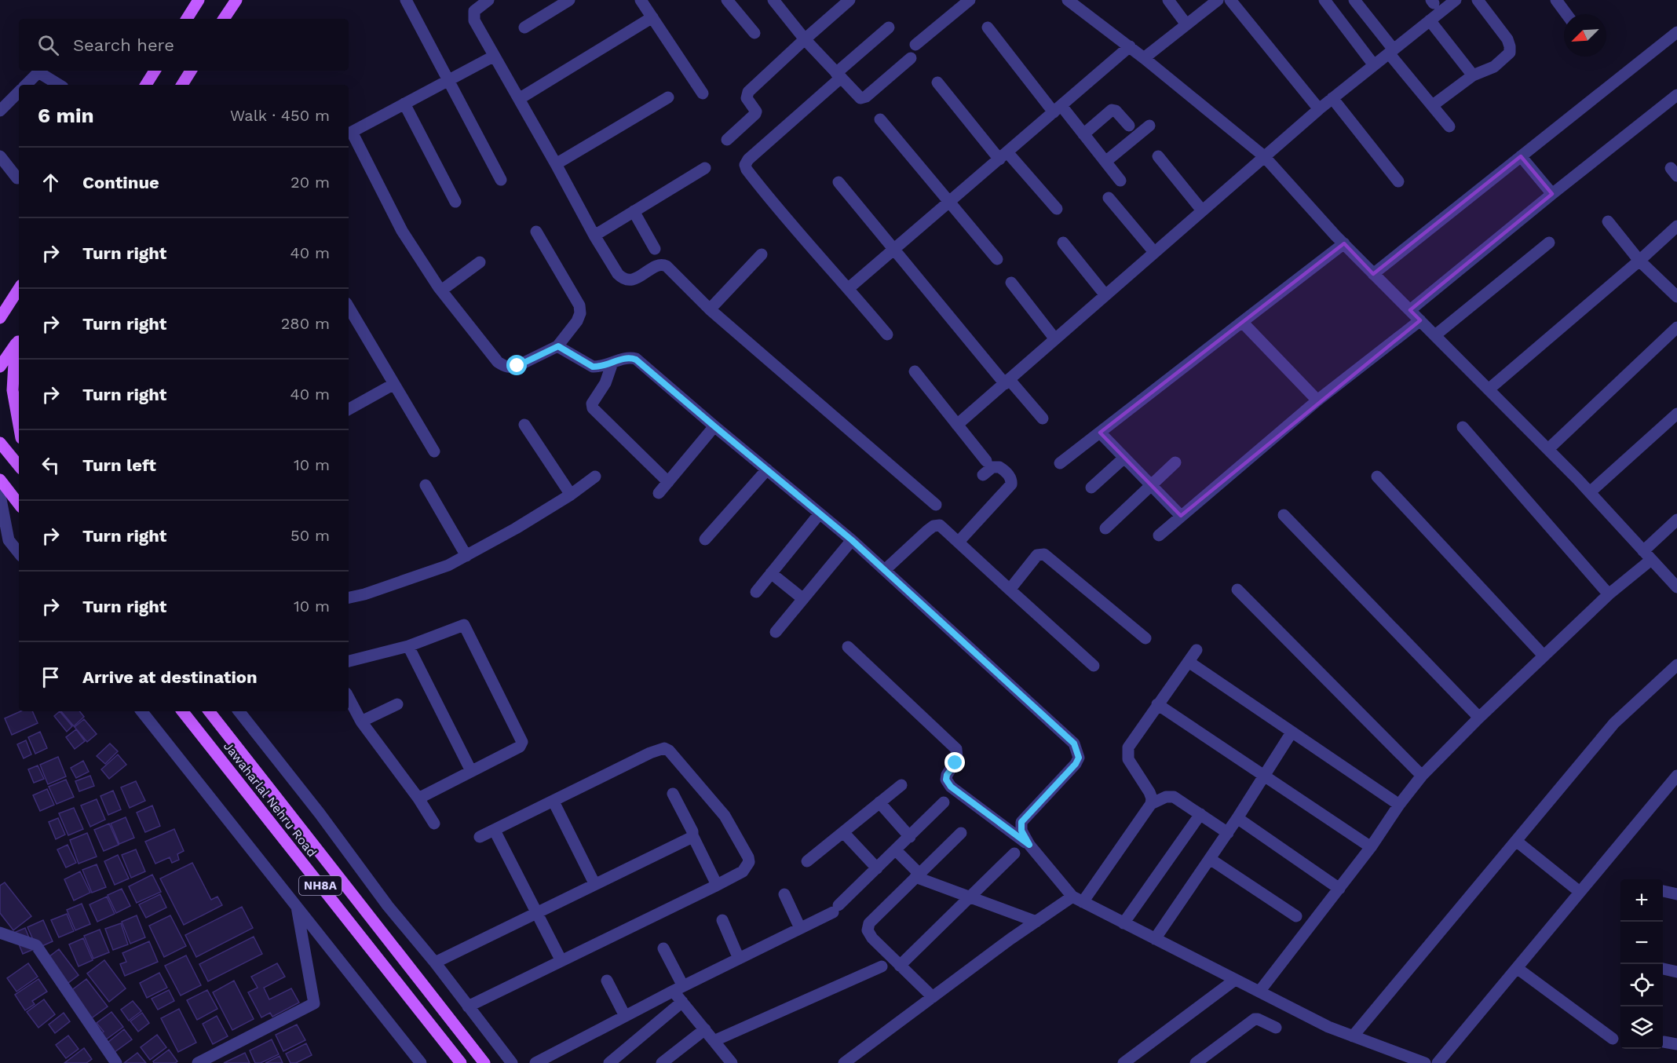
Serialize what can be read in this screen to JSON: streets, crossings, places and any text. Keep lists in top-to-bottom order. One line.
{"streets":{"main road":["Jawaharlal Nehru Road","NH8A"]},"north":"bottom left","page":{"search":"Search here","heading":["6 min","Walk · 450 m"],"list":[["Continue","20 m"],["Turn right","40 m"],["Turn right","280 m"],["Turn right","40 m"],["Turn left","10 m"],["Turn right","50 m"],["Turn right","10 m"],"Arrive at destination"],"map_buttons":["+","−"]}}
